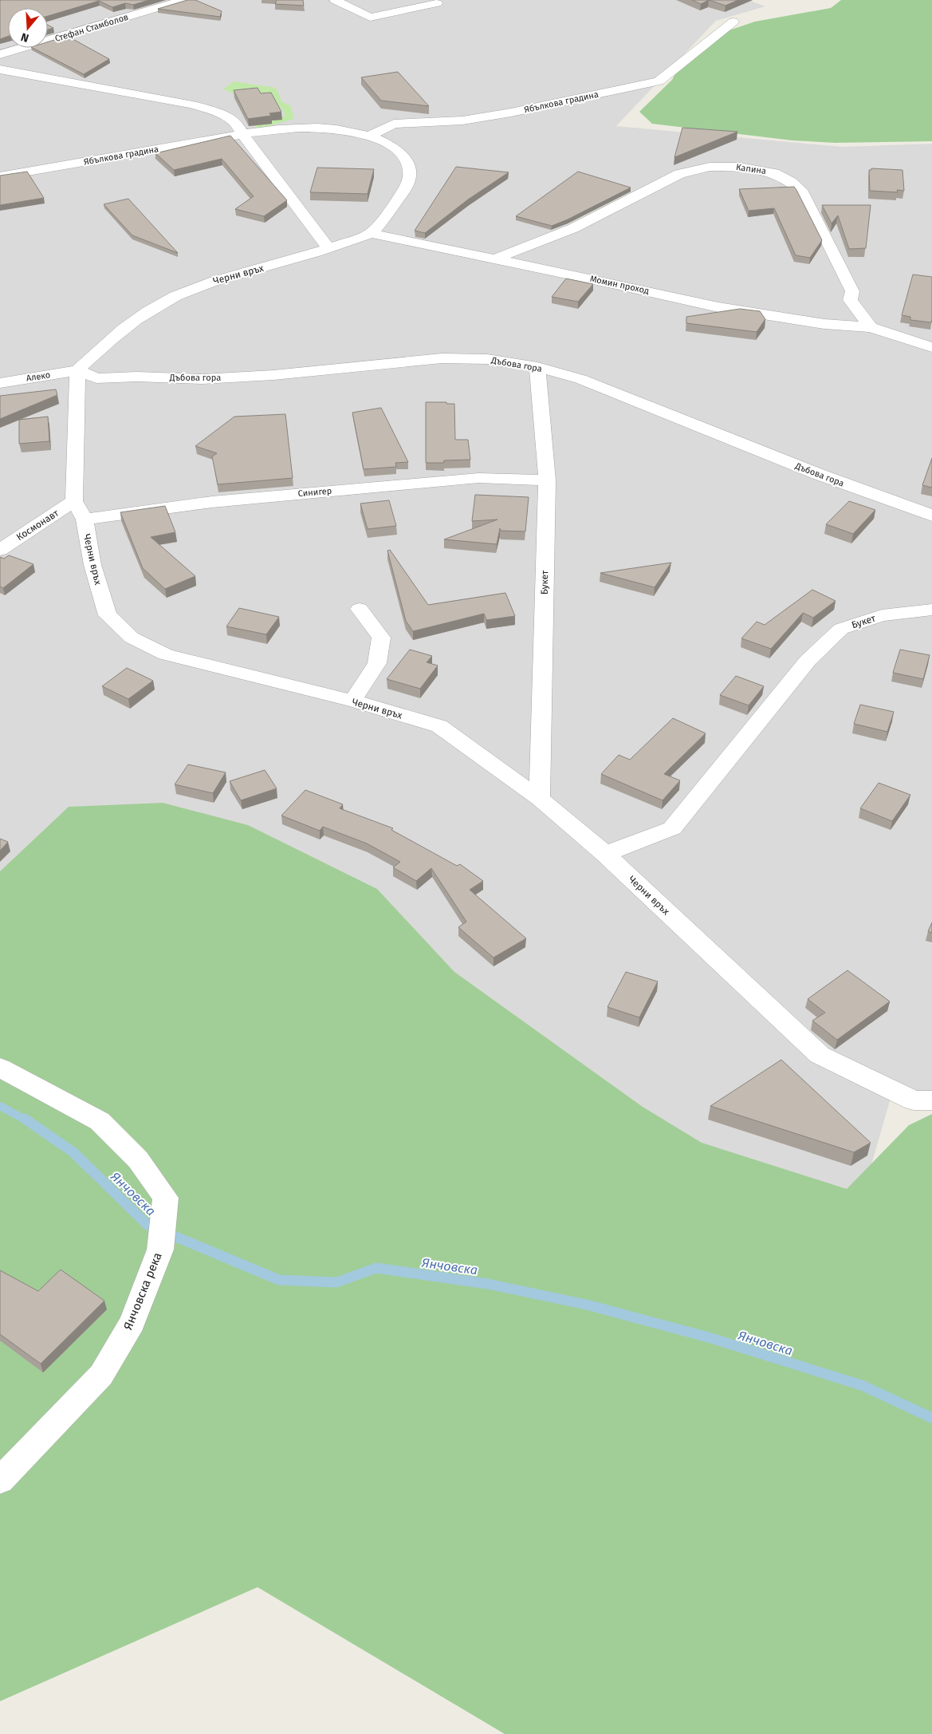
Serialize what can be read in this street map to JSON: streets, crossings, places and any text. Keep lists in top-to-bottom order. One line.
{"streets":{"street":["Стефан Стамболов","Ябълкова градина","Капина","Черни връх","Момин проход","Дъбова гора","Алеко","Синигер","Космонавт","Букет","Янчовска река"]},"crossings":[["Ябълкова градина","Черни връх"],["Капина","Момин проход"],["Черни връх","Момин проход"],["Черни връх","Дъбова гора"],["Черни връх","Алеко"],["Черни връх","Синигер"],["Черни връх","Космонавт"],["Черни връх","Букет"],["Дъбова гора","Алеко"],["Дъбова гора","Букет"],["Синигер","Букет"]],"water":["Янчовска"],"north":"bottom"}
